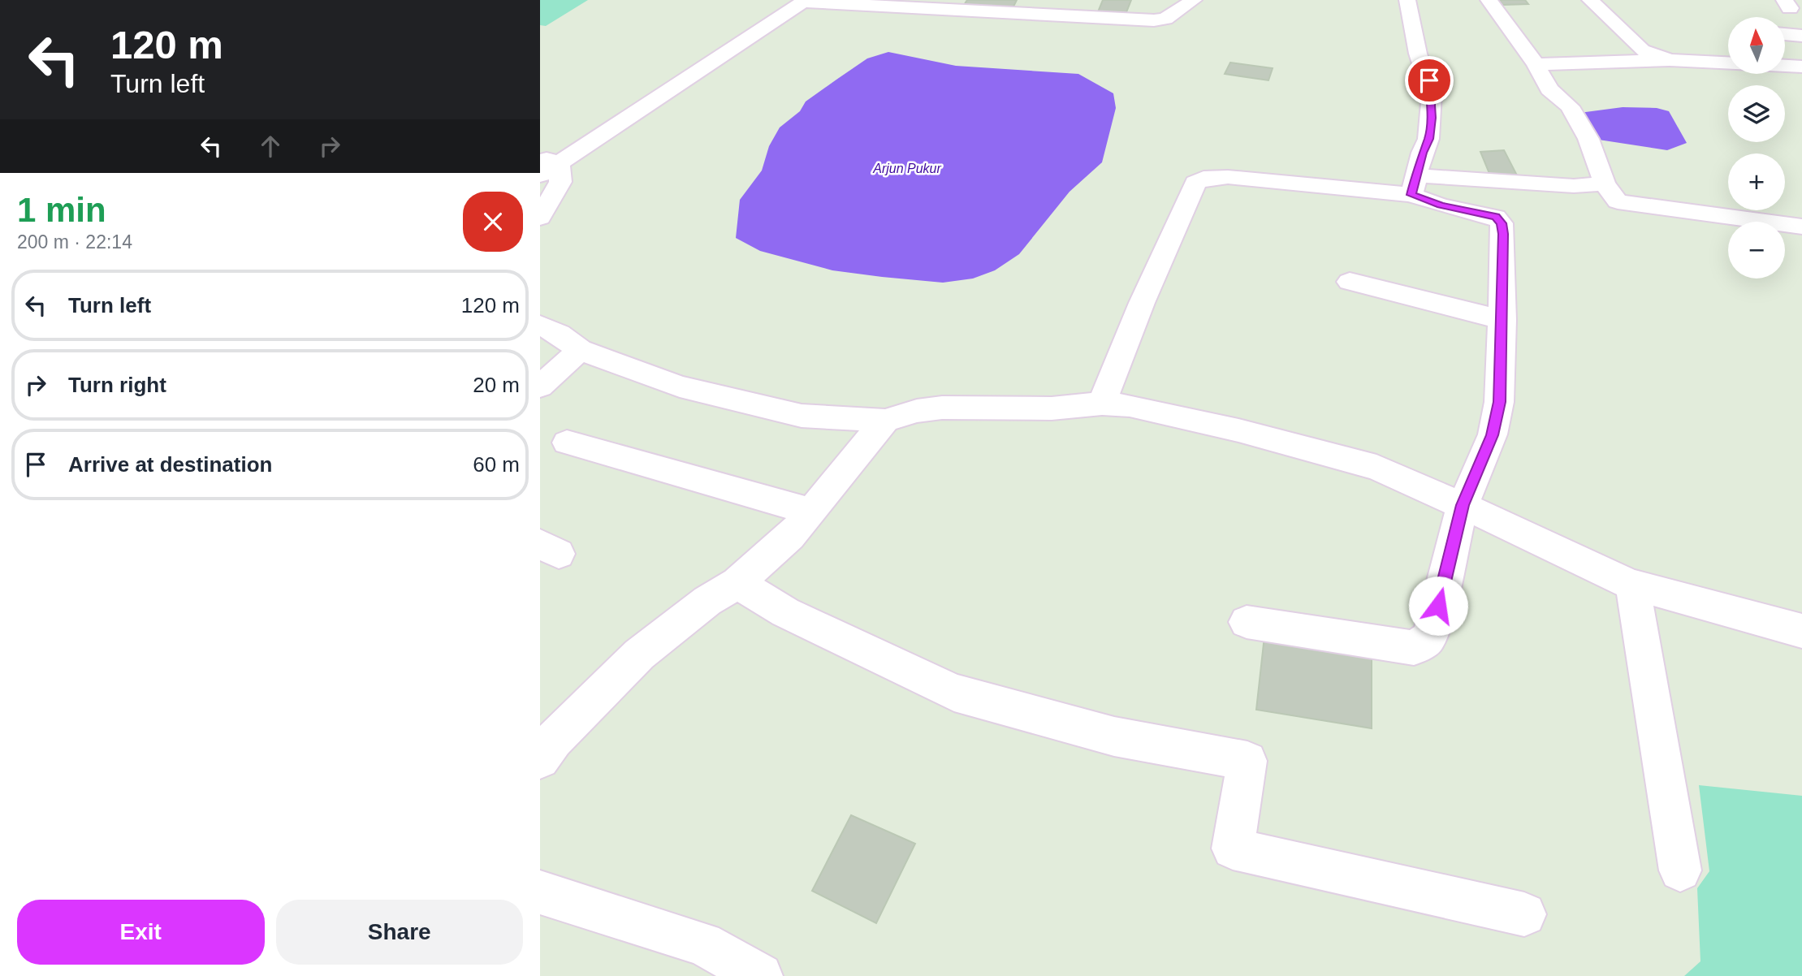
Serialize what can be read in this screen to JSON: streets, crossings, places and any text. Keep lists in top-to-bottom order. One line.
{"water":["Arjun Pukur"],"north":"top","page":{"turn":["120 m","Turn left"],"map_buttons":["+","−"],"heading":["1 min","200 m · 22:14"],"list":[{"name":"Turn left","value":"120 m"},{"name":"Turn right","value":"20 m"},{"name":"Arrive at destination","value":"60 m"}],"buttons":["Exit","Share"]}}
